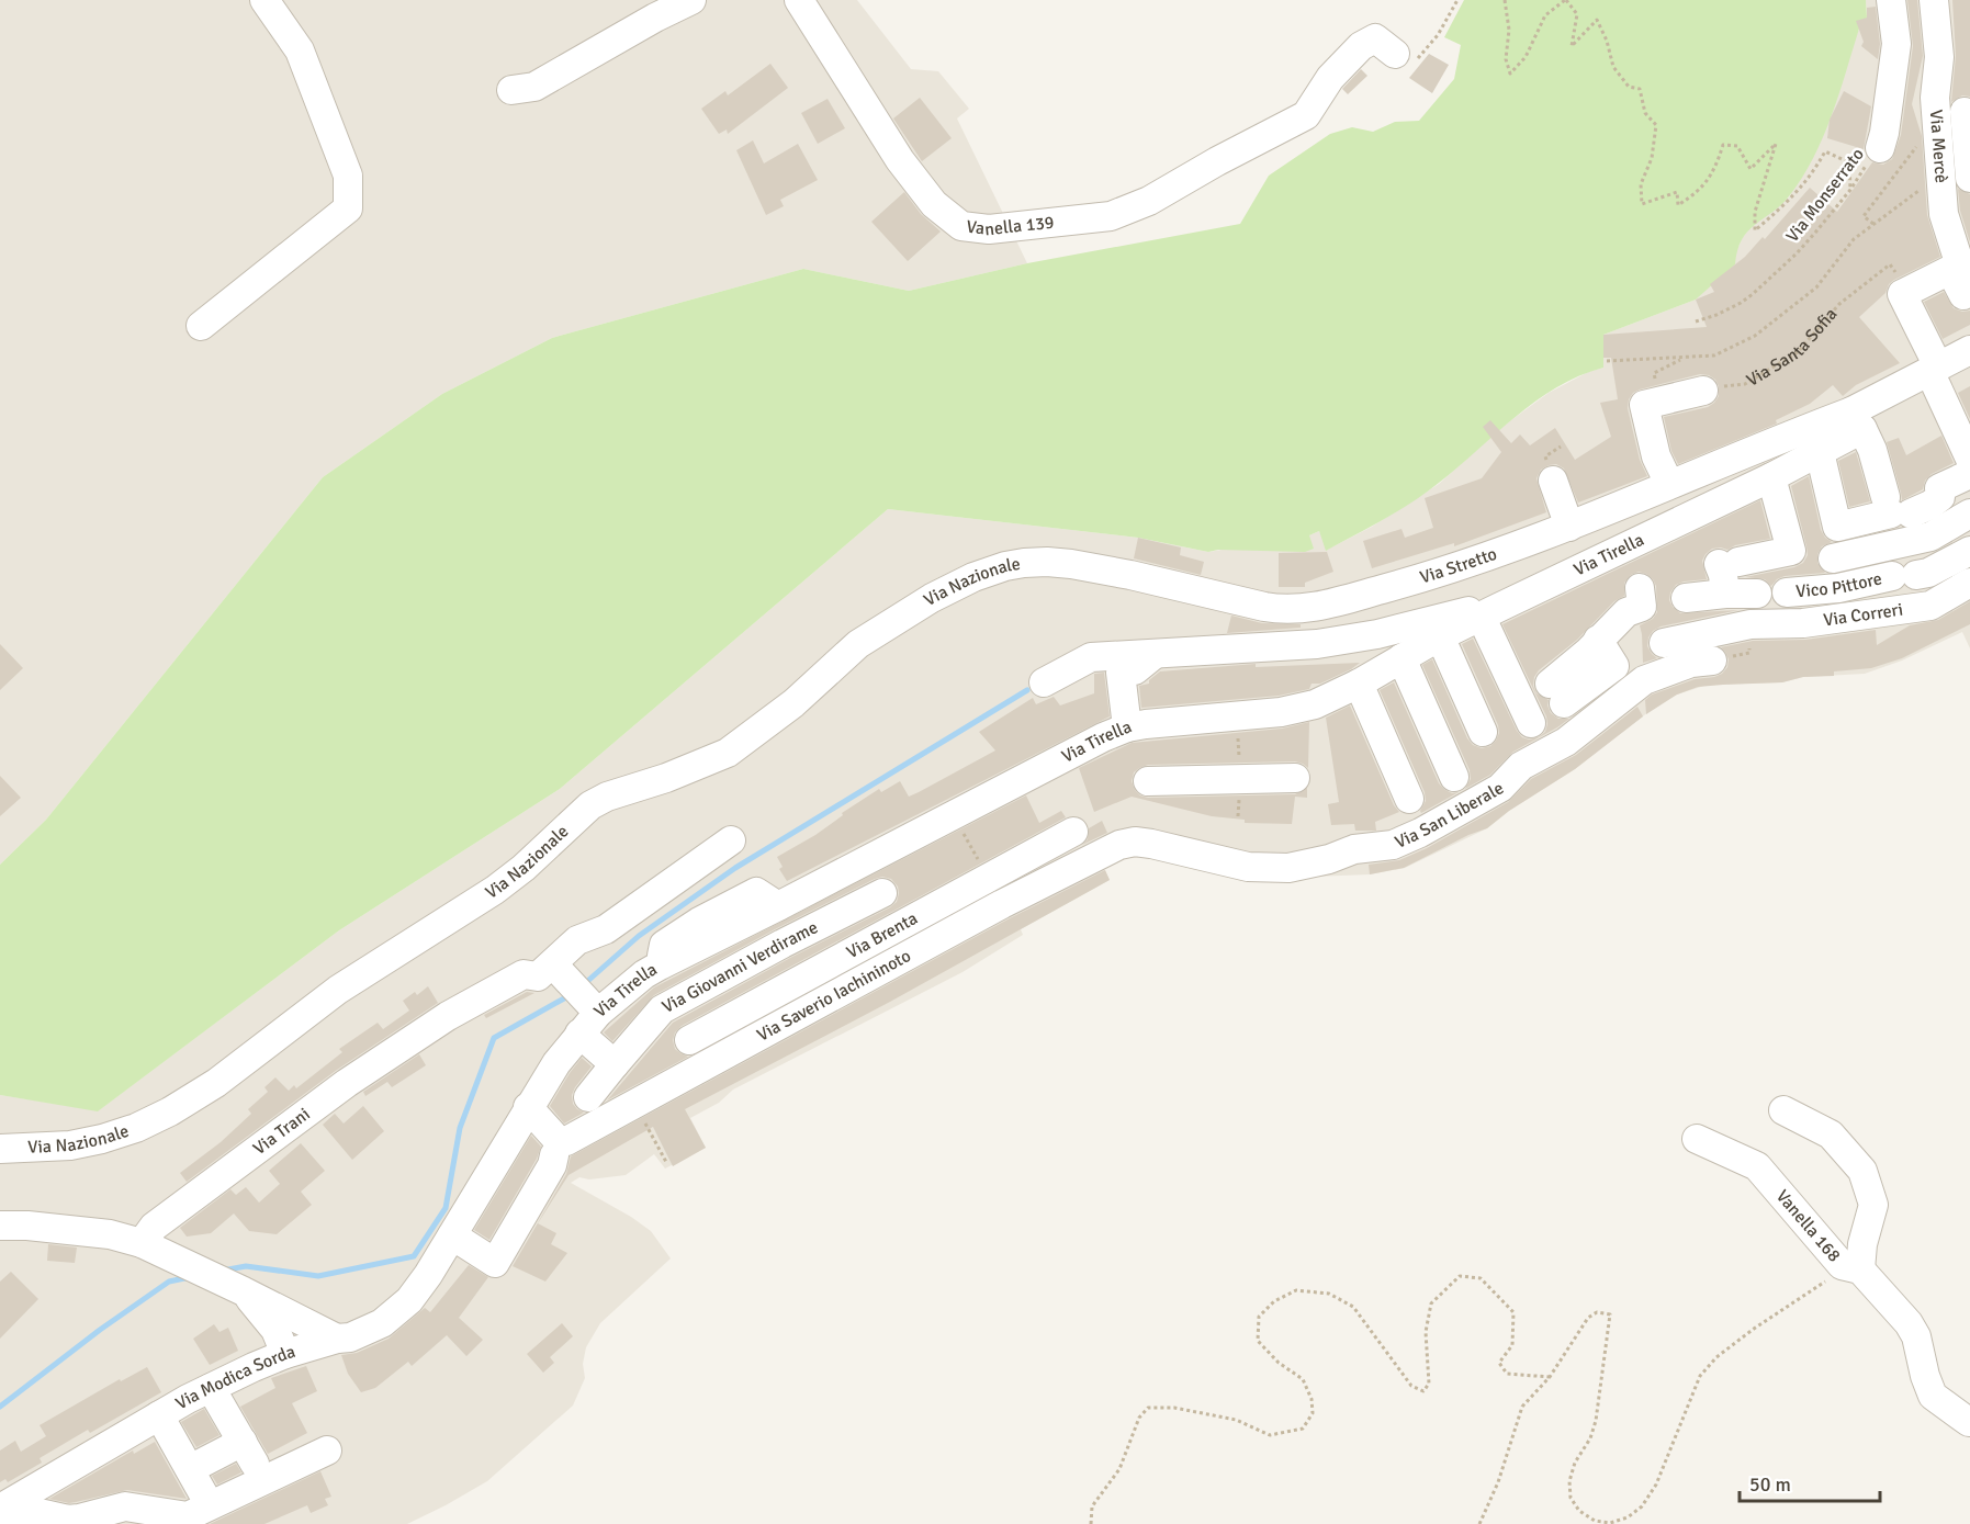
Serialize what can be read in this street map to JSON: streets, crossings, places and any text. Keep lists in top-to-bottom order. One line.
{"streets":{"street":["Via Mercè","Vanella 139","Via Tirella","Via Stretto","Vico Pittore","Via Nazionale","Via Correri","Via San Liberale","Via Brenta","Via Giovanni Verdirame","Via Saverio Iachininoto","Via Trani","Vanella 168","Via Modica Sorda"],"path":["Via Monserrato","Via Santa Sofia"]},"crossings":[["Via Tirella","Via Stretto"],["Via Tirella","Via Saverio Iachininoto"],["Via Tirella","Via Trani"],["Via Tirella","Via Modica Sorda"],["Via Stretto","Via Nazionale"],["Via San Liberale","Via Saverio Iachininoto"]],"scale_bar":"50 m"}
